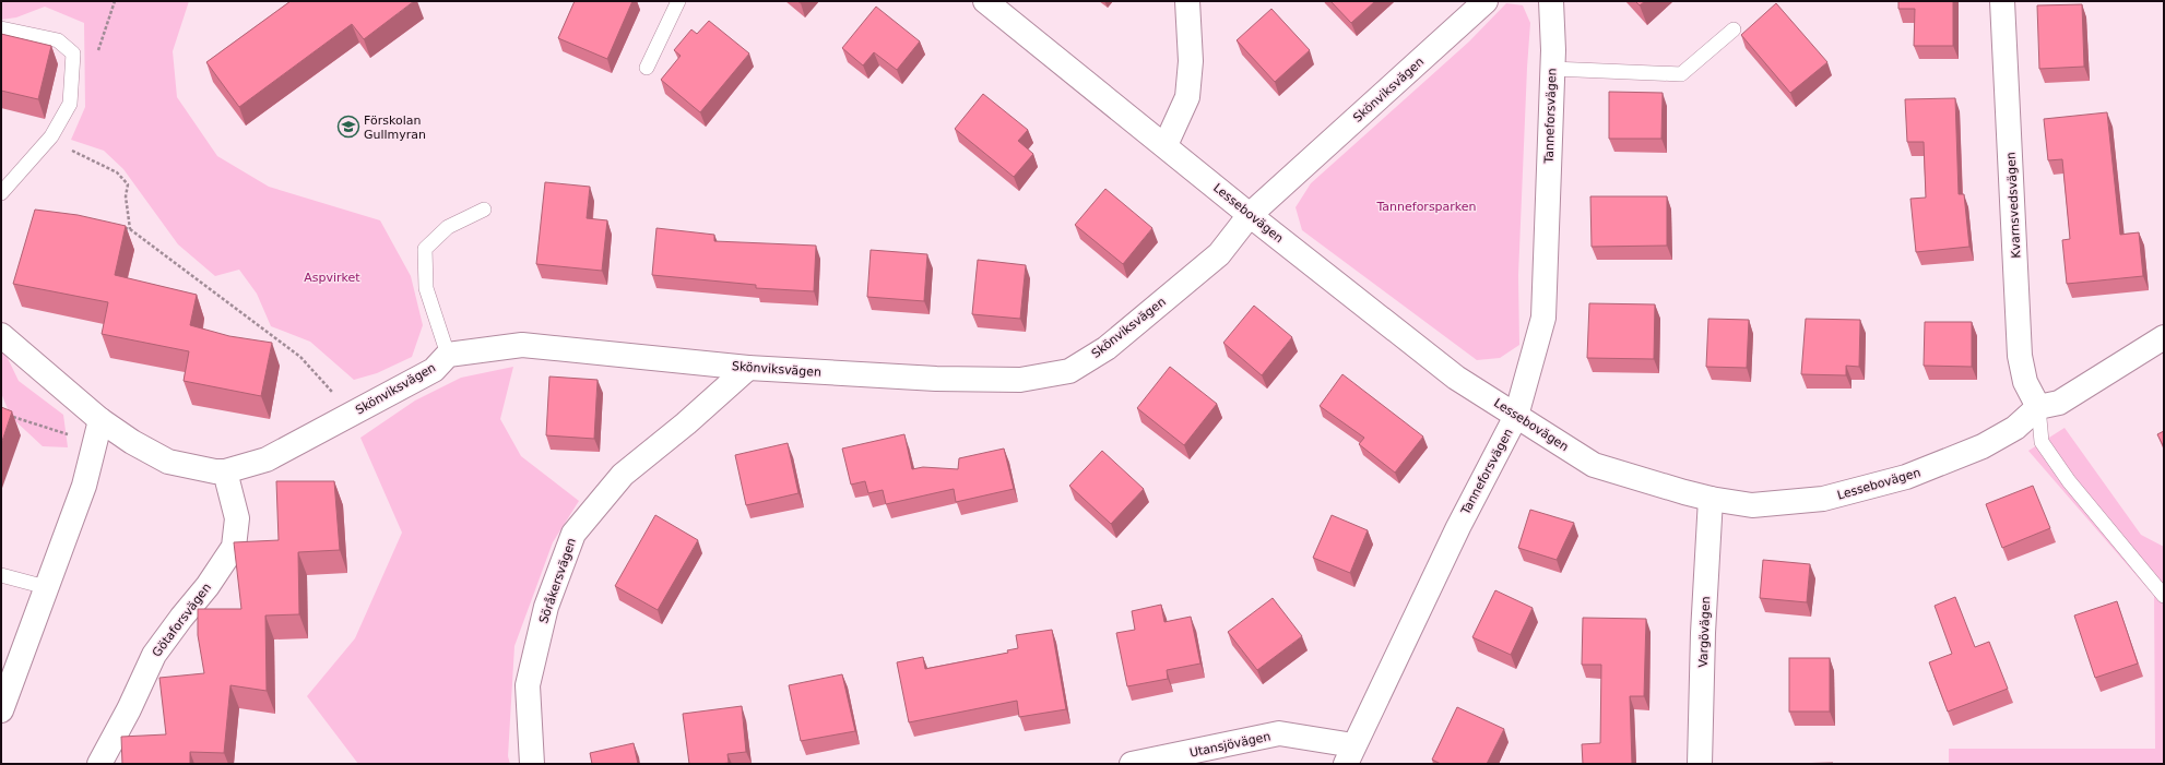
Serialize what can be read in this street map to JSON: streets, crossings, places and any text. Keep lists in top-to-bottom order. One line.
{"streets":{"street":["Skönviksvägen","Tanneforsvägen","Kvarnsvedsvägen","Lessebovägen","Söråkersvägen","Götaforsvägen","Vargövägen","Utansjövägen"]},"crossings":[["Skönviksvägen","Lessebovägen"],["Skönviksvägen","Söråkersvägen"],["Skönviksvägen","Götaforsvägen"],["Tanneforsvägen","Lessebovägen"],["Tanneforsvägen","Utansjövägen"],["Kvarnsvedsvägen","Lessebovägen"],["Lessebovägen","Vargövägen"]],"parks":["Tanneforsparken","Aspvirket"],"places":{"school or university":["Förskolan Gullmyran"]}}
